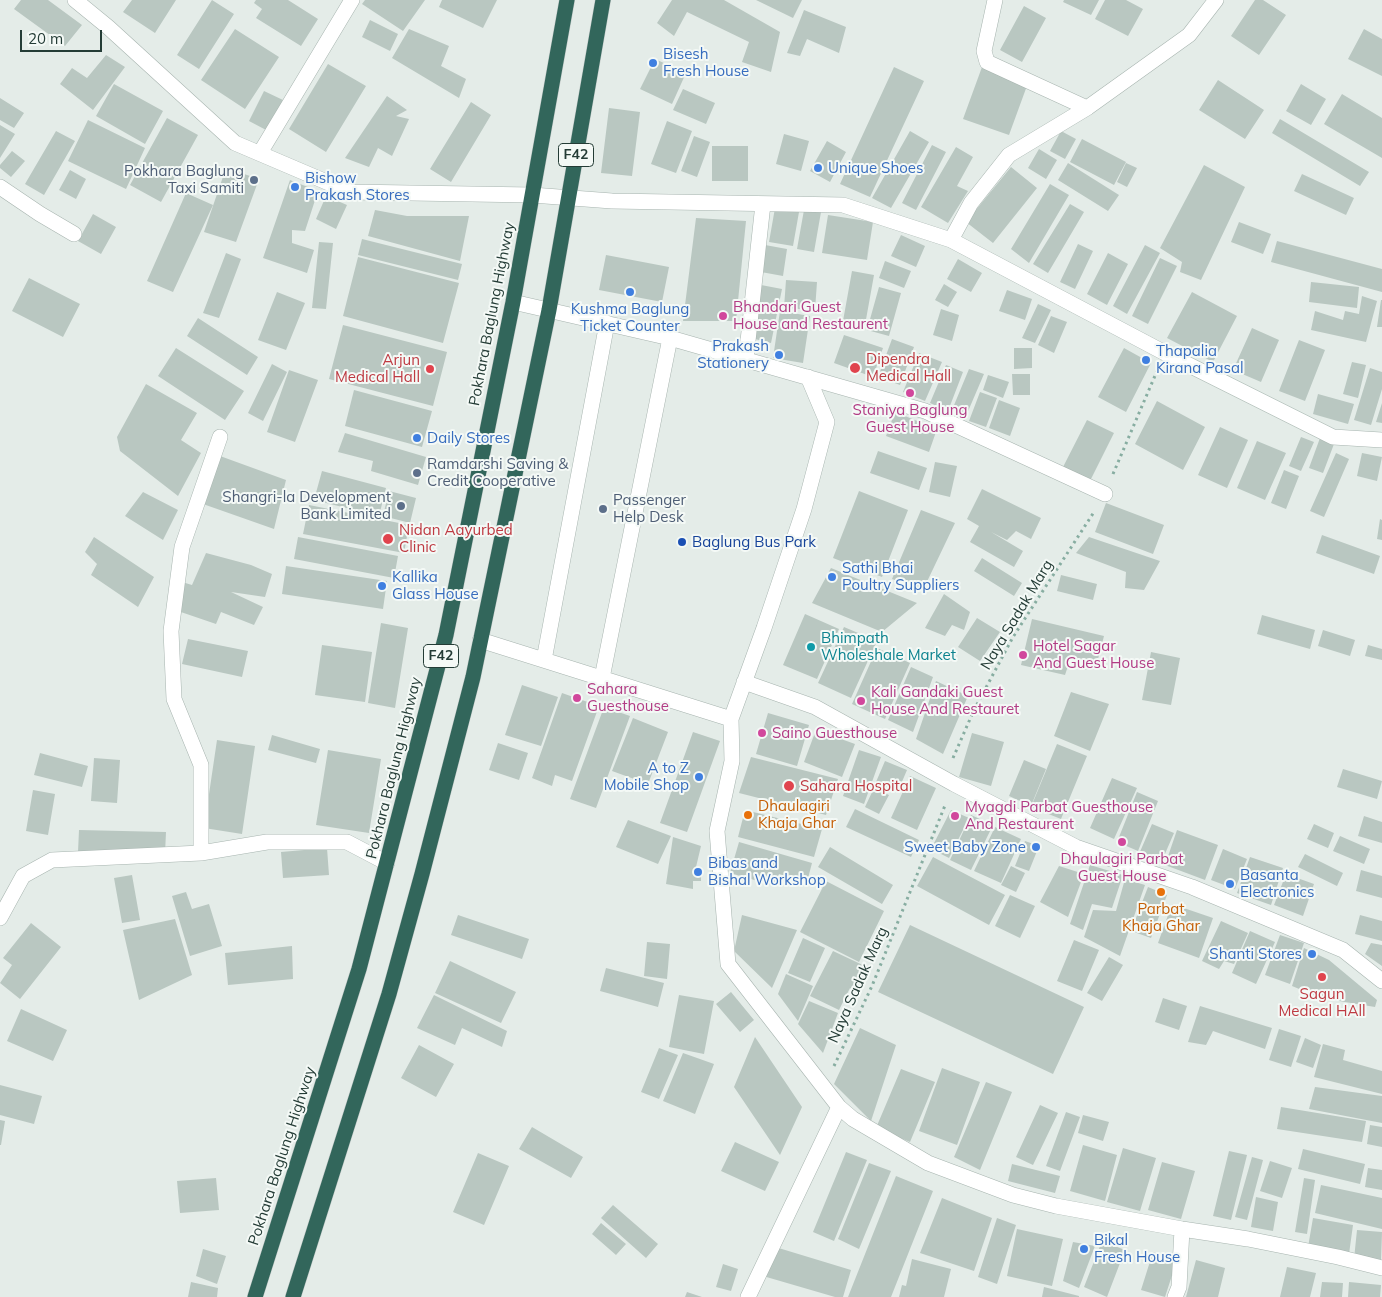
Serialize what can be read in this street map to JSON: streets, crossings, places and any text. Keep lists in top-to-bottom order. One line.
{"streets":{"highway":["F42","Pokhara Baglung Highway"],"path":["Naya Sadak Marg"]},"places":["Bisesh Fresh House","Unique Shoes","Pokhara Baglung Taxi Samiti","Bishow Prakash Stores","Kushma Baglung Ticket Counter","Bhandari Guest House and Restaurent","Prakash Stationery","Thapalia Kirana Pasal","Dipendra Medical Hall","Arjun Medical Hall","Staniya Baglung Guest House","Daily Stores","Ramdarshi Saving & Credit Cooperative","Shangri-la Development Bank Limited","Passenger Help Desk","Nidan Aayurbed Clinic","Baglung Bus Park","Sathi Bhai Poultry Suppliers","Kallika Glass House","Bhimpath Wholeshale Market","Hotel Sagar And Guest House","Sahara Guesthouse","Kali Gandaki Guest House And Restauret","Saino Guesthouse","A to Z Mobile Shop","Sahara Hospital","Dhaulagiri Khaja Ghar","Myagdi Parbat Guesthouse And Restaurent","Dhaulagiri Parbat Guest House","Sweet Baby Zone","Bibas and Bishal Workshop","Basanta Electronics","Parbat Khaja Ghar","Shanti Stores","Sagun Medical HAll","Bikal Fresh House"],"scale_bar":"20 m"}
